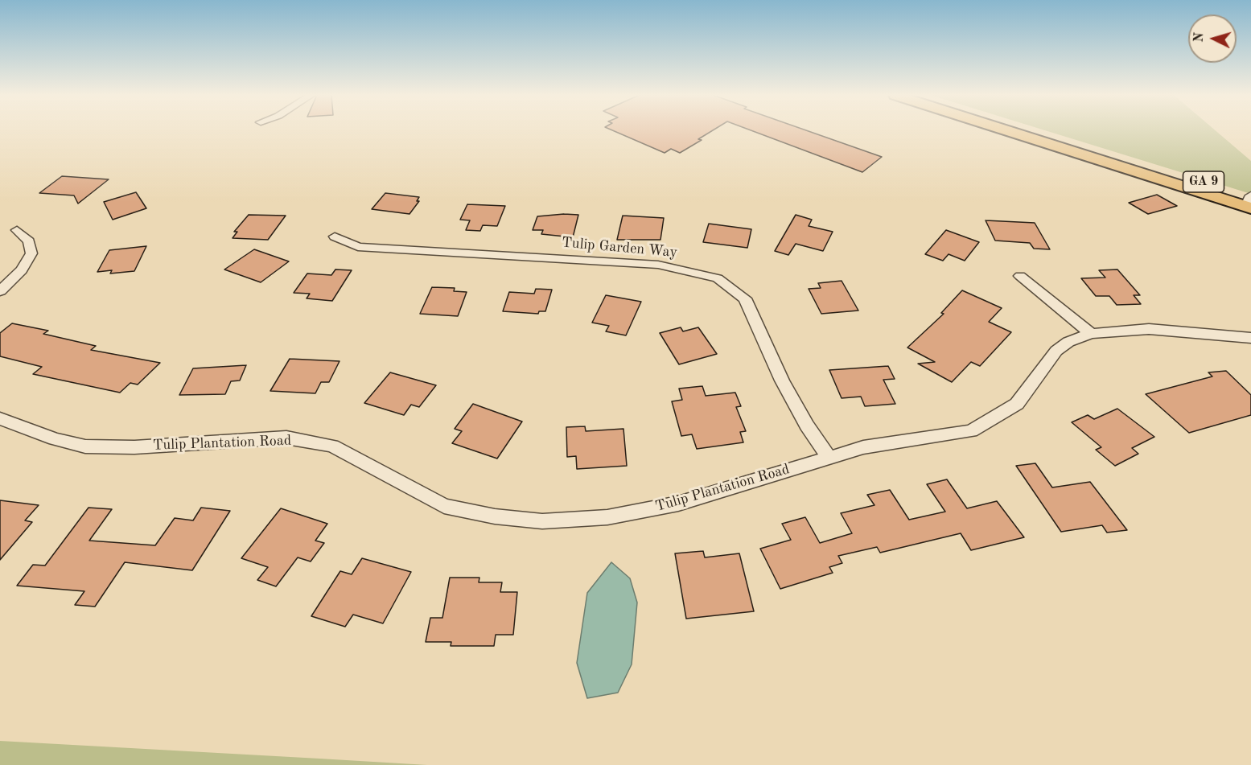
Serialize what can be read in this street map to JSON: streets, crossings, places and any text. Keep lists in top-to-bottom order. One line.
{"streets":{"main road":["GA 9"],"street":["Tulip Garden Way","Tulip Plantation Road"]},"crossings":[["Tulip Garden Way","Tulip Plantation Road"]],"north":"left"}
